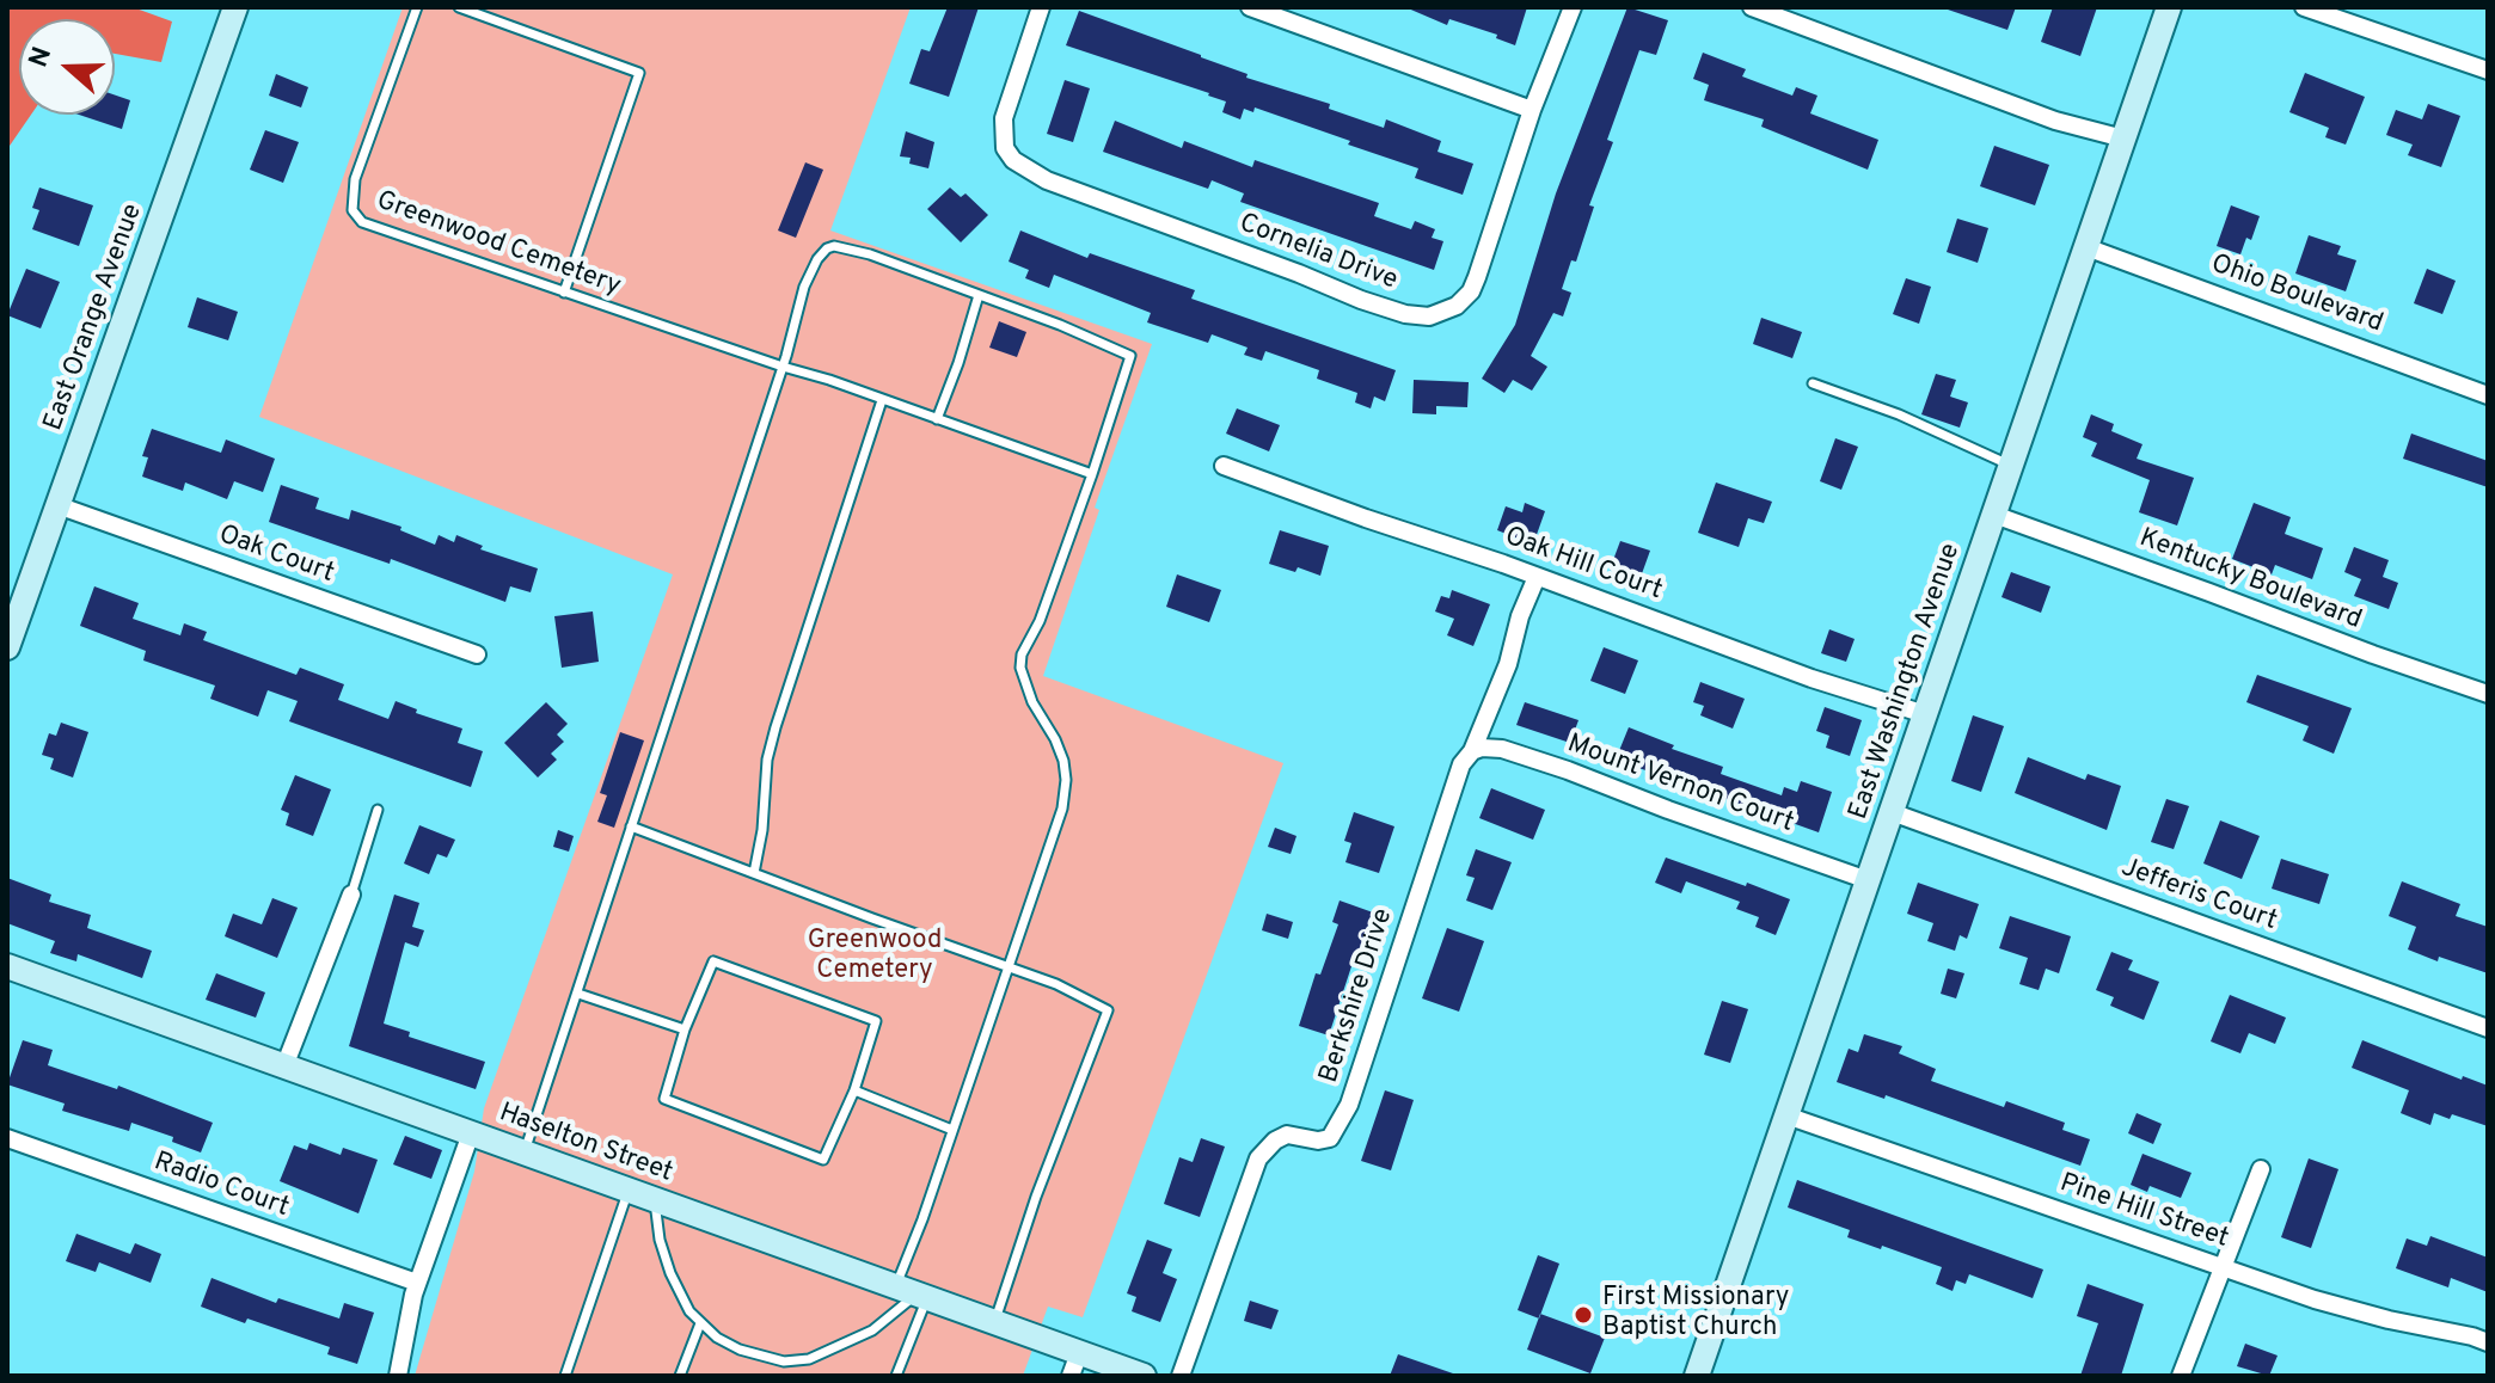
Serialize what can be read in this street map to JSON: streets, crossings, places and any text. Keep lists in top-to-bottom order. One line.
{"streets":{"street":["Cornelia Drive","Ohio Boulevard","East Orange Avenue","Oak Court","Oak Hill Court","Kentucky Boulevard","East Washington Avenue","Mount Vernon Court","Jefferis Court","Berkshire Drive","Haselton Street","Radio Court","Pine Hill Street"],"lane":["Greenwood Cemetery"]},"crossings":[["Ohio Boulevard","East Washington Avenue"],["East Orange Avenue","Oak Court"],["Oak Hill Court","East Washington Avenue"],["Oak Hill Court","Berkshire Drive"],["Kentucky Boulevard","East Washington Avenue"],["East Washington Avenue","Mount Vernon Court"],["East Washington Avenue","Jefferis Court"],["East Washington Avenue","Pine Hill Street"],["Mount Vernon Court","Berkshire Drive"]],"parks":["Greenwood Cemetery"],"places":["First Missionary Baptist Church"],"north":"left"}
